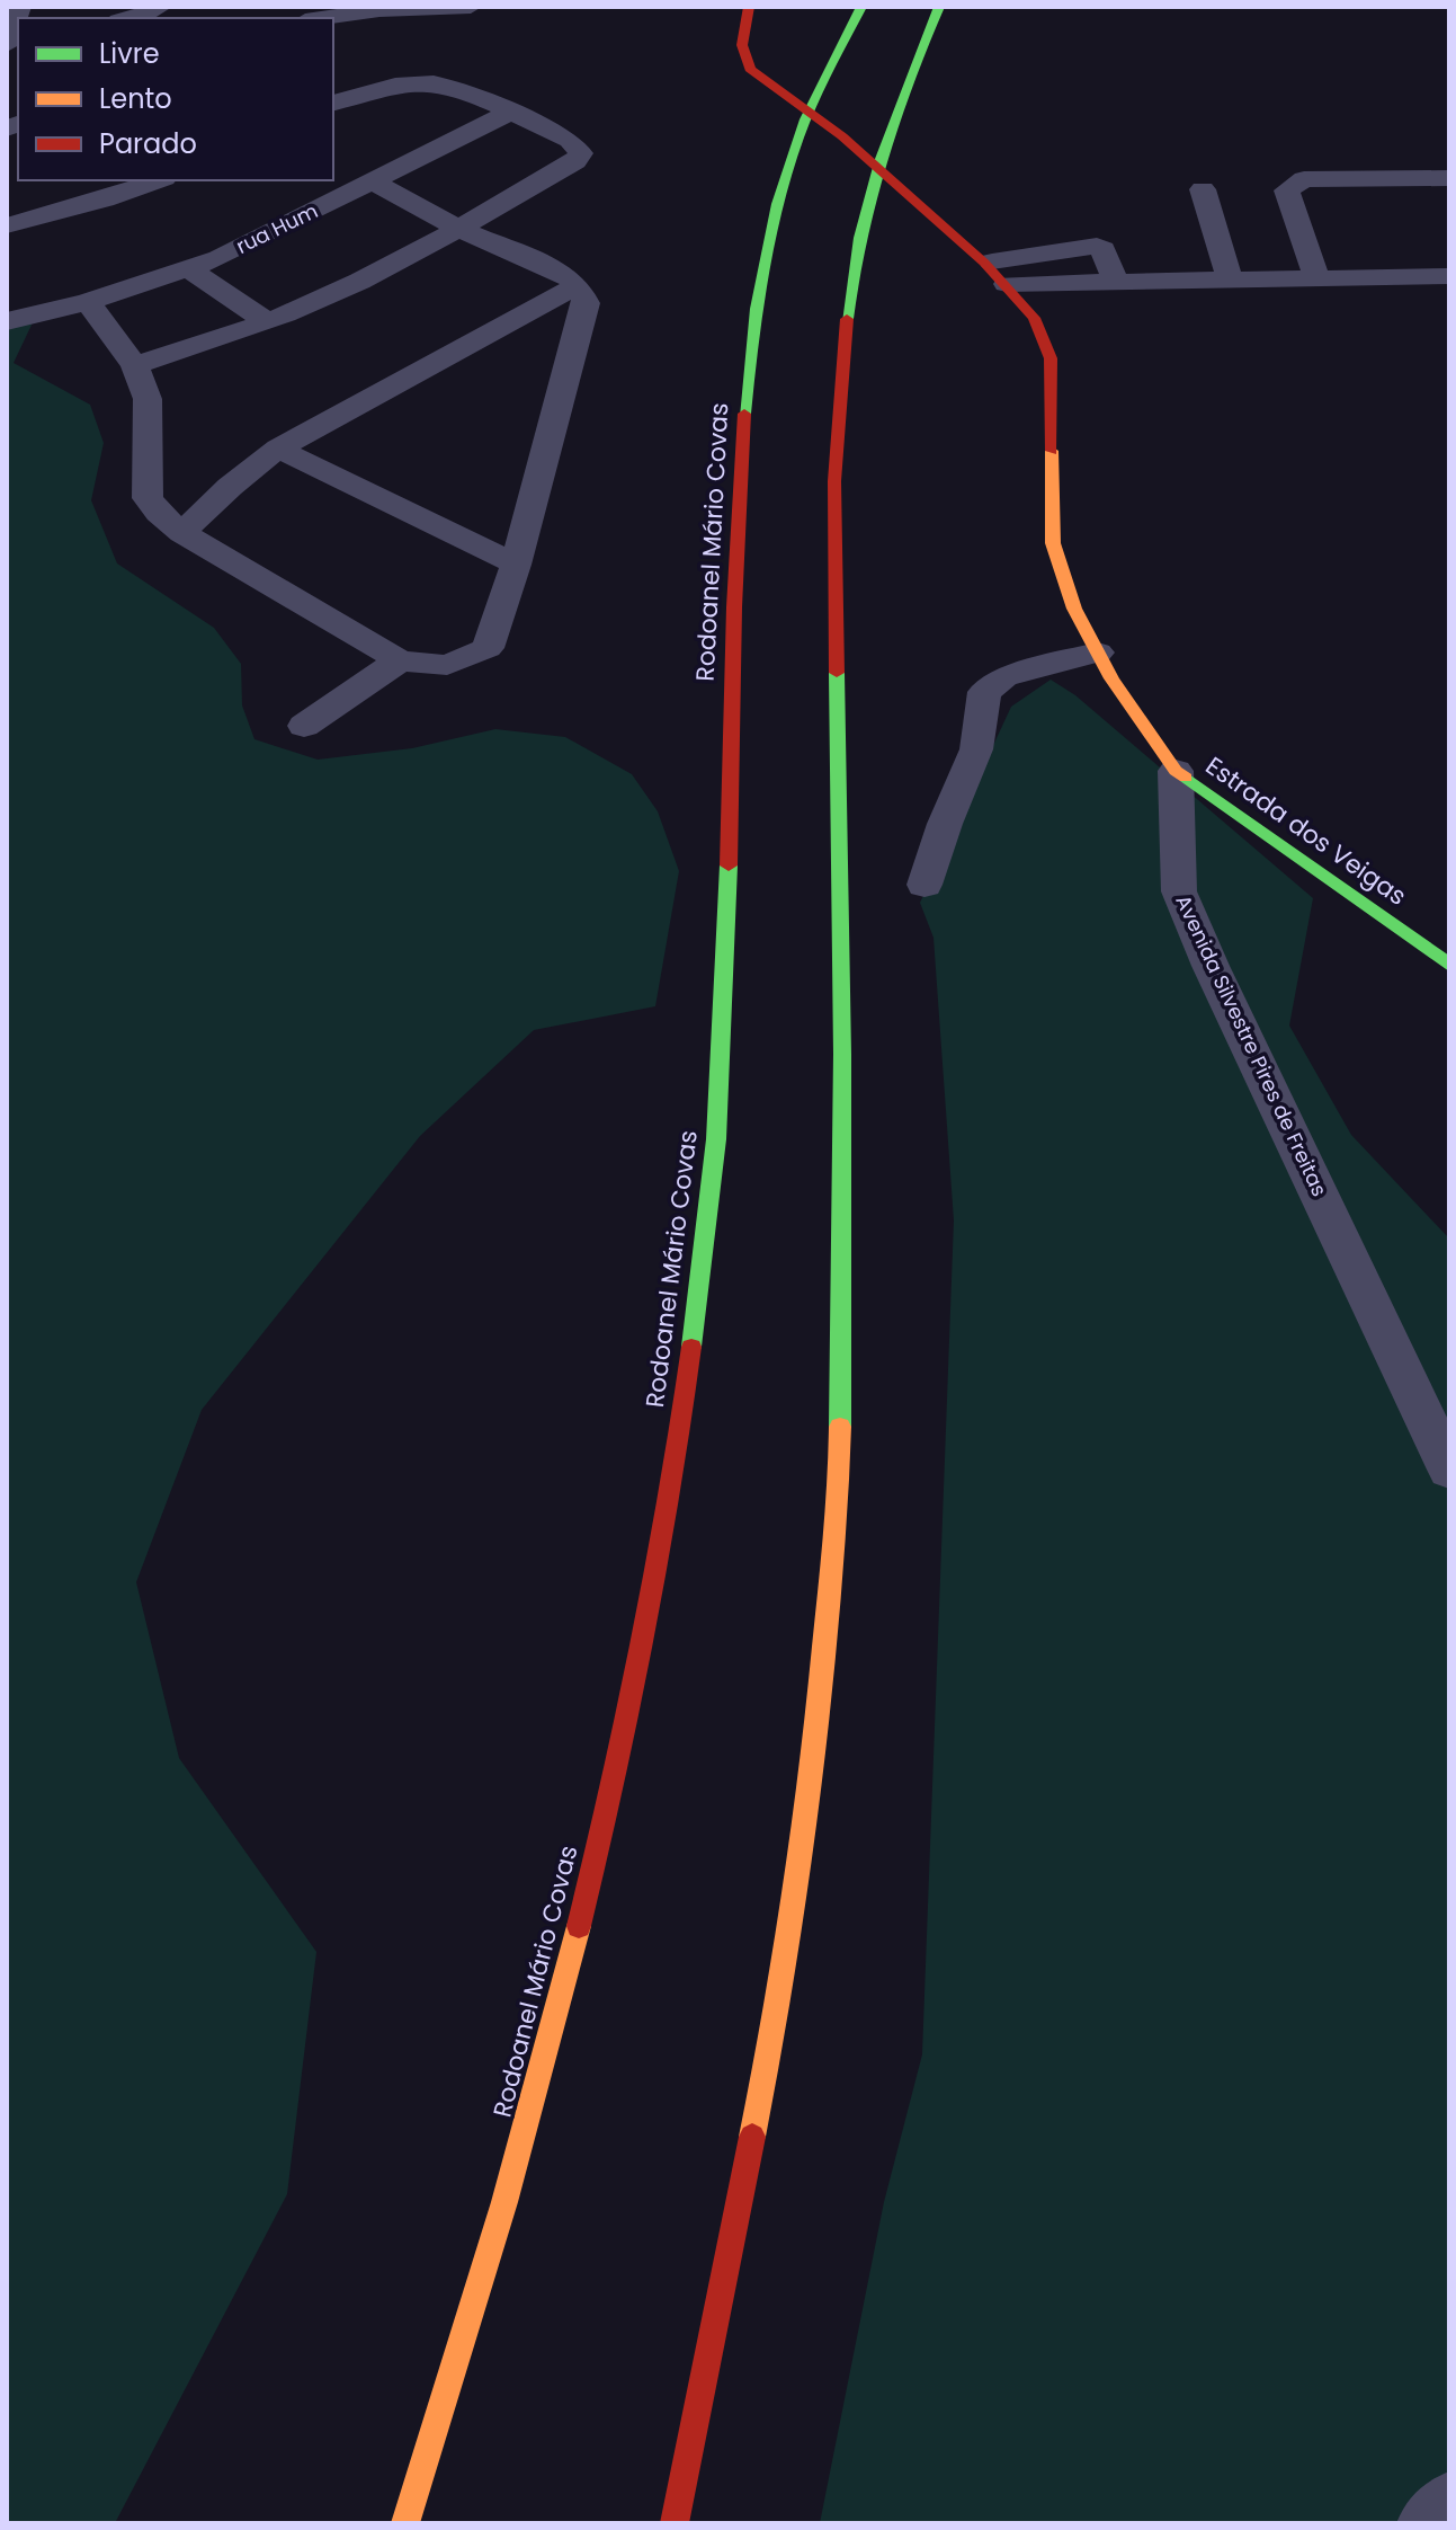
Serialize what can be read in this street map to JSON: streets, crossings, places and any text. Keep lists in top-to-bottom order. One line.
{"streets":{"main road":["Rodoanel Mário Covas","Estrada dos Veigas"],"street":["rua Hum","Avenida Silvestre Pires de Freitas"]},"crossings":[["Estrada dos Veigas","Avenida Silvestre Pires de Freitas"]],"legend":["Livre","Lento","Parado"]}
